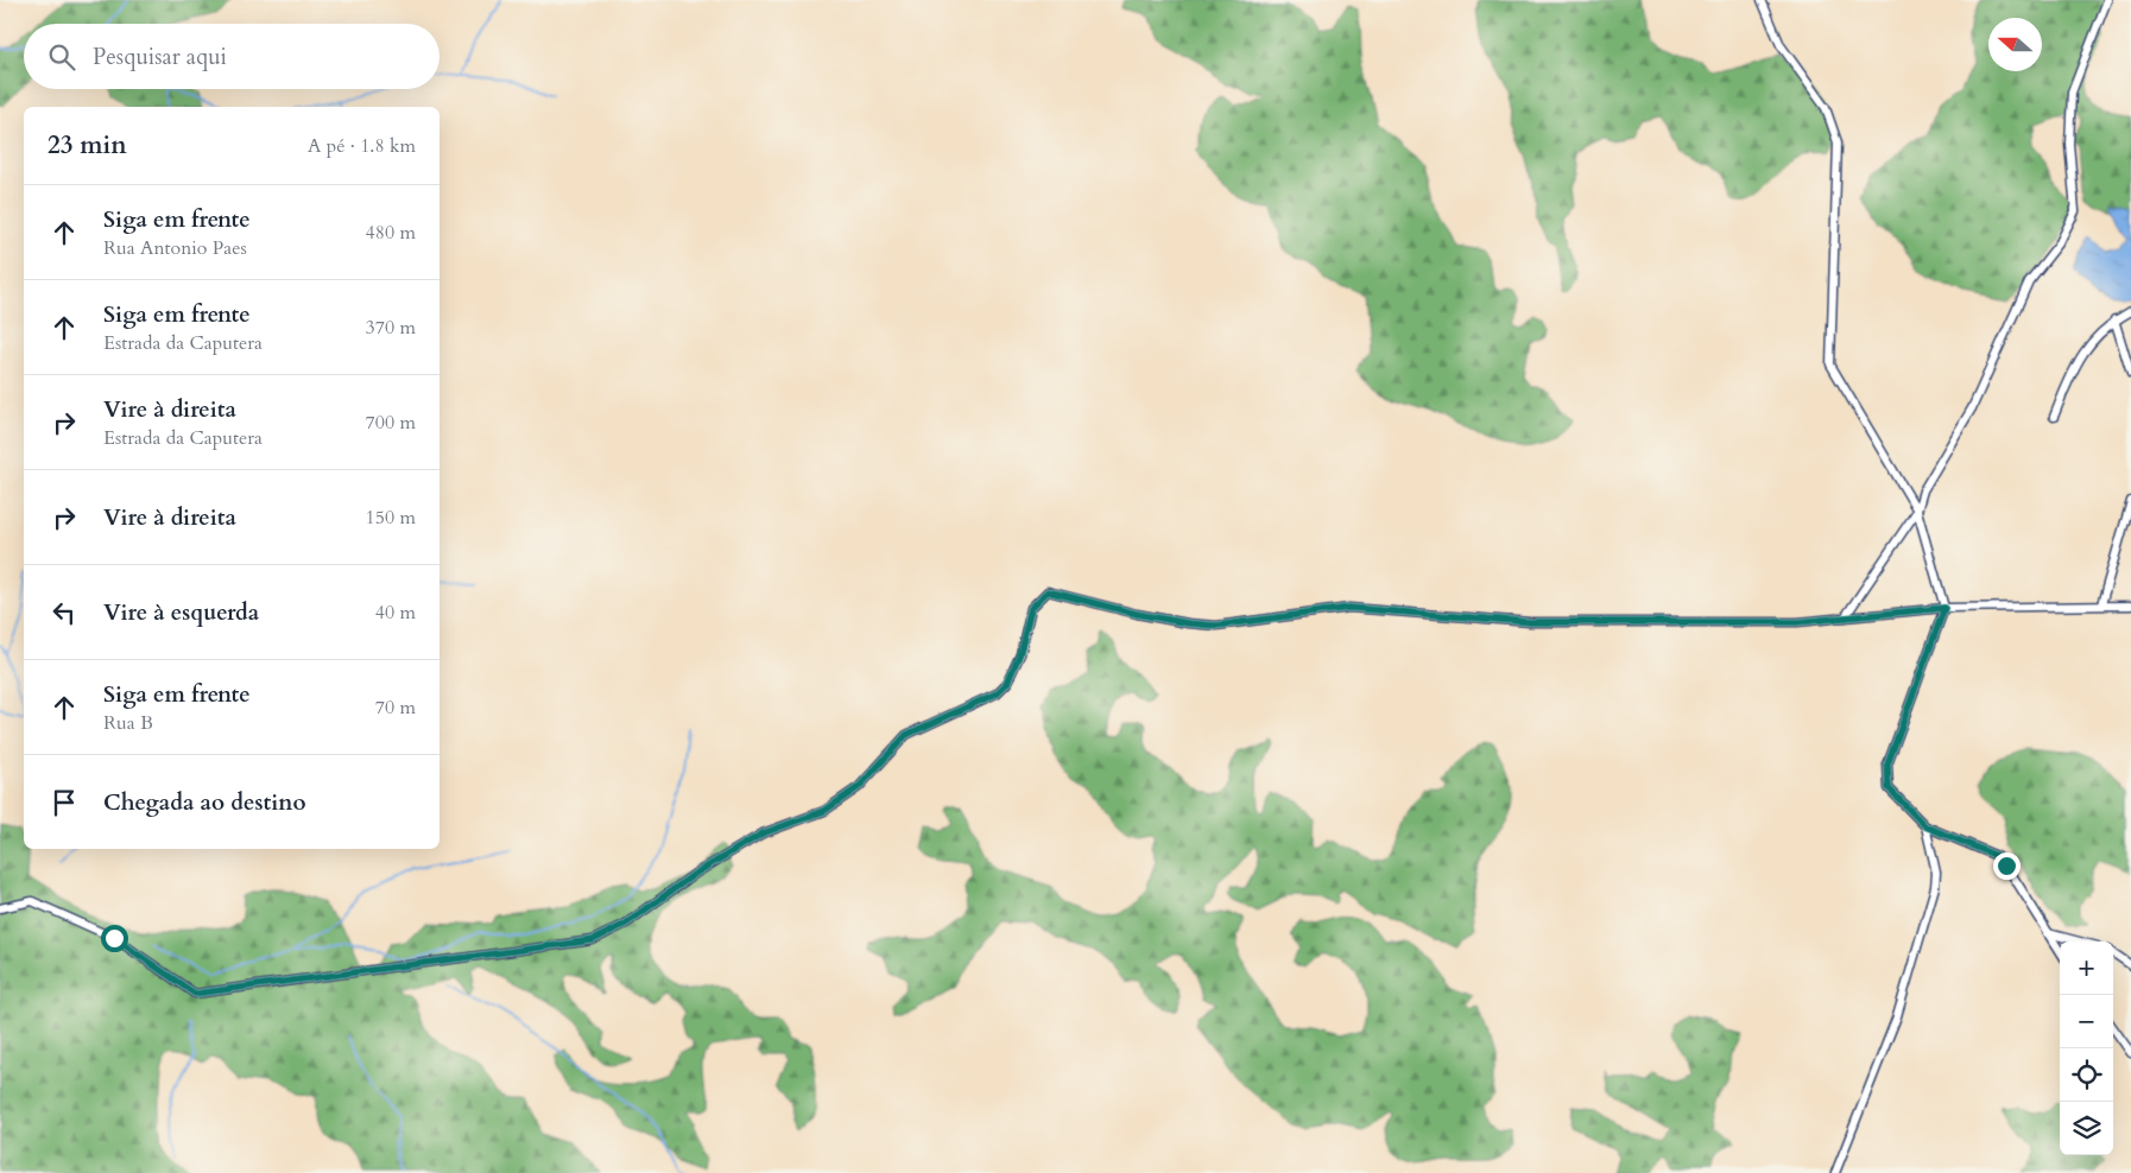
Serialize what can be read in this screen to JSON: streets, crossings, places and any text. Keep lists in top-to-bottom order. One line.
{"north":"left","page":{"search":"Pesquisar aqui","heading":["23 min","A pé · 1.8 km"],"list":[["Siga em frente","Rua Antonio Paes","480 m"],["Siga em frente","Estrada da Caputera","370 m"],["Vire à direita","Estrada da Caputera","700 m"],["Vire à direita","150 m"],["Vire à esquerda","40 m"],["Siga em frente","Rua B","70 m"],"Chegada ao destino"],"map_buttons":["+","−"]}}
